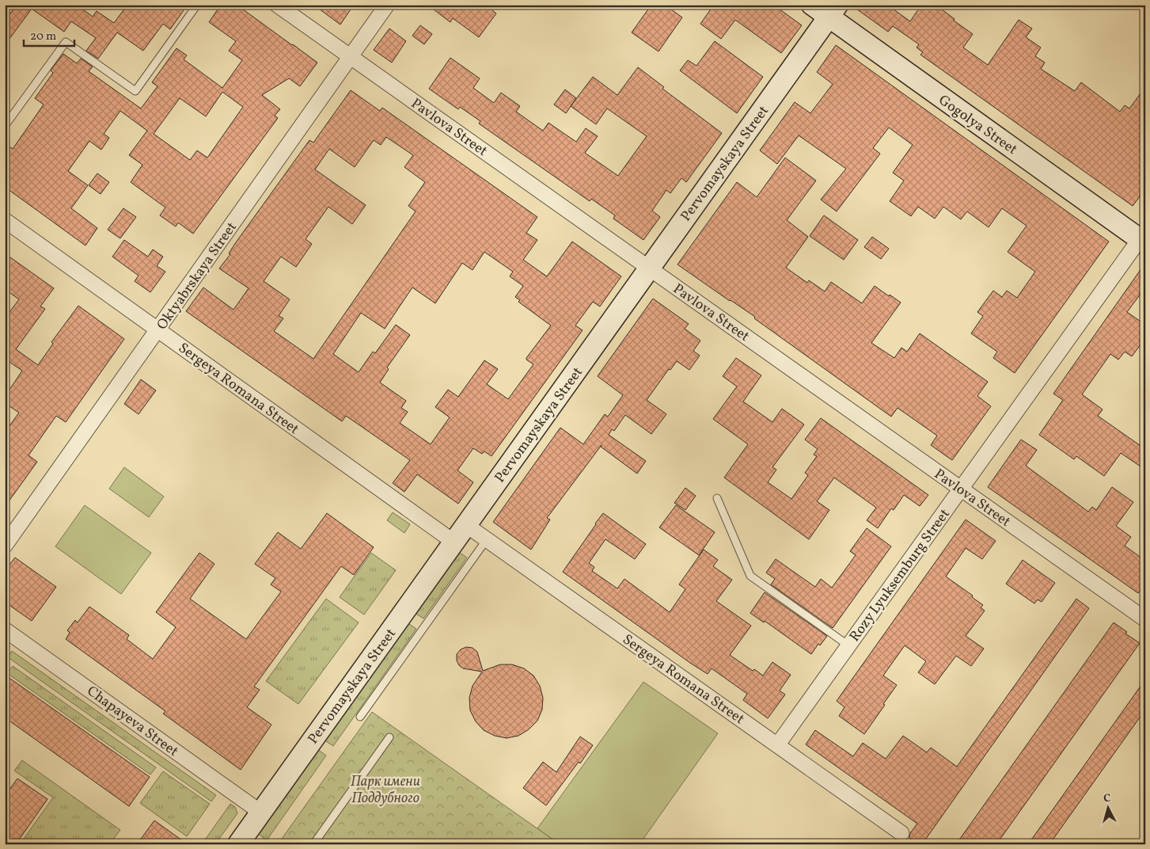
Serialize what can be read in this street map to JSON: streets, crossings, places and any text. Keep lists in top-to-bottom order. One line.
{"streets":{"street":["Gogolya Street","Pavlova Street","Pervomayskaya Street","Oktyabrskaya Street","Sergeya Romana Street","Rozy Lyuksemburg Street","Chapayeva Street"]},"crossings":[["Gogolya Street","Pervomayskaya Street"],["Gogolya Street","Rozy Lyuksemburg Street"],["Pavlova Street","Pervomayskaya Street"],["Pavlova Street","Oktyabrskaya Street"],["Pavlova Street","Rozy Lyuksemburg Street"],["Pervomayskaya Street","Sergeya Romana Street"],["Pervomayskaya Street","Chapayeva Street"],["Oktyabrskaya Street","Sergeya Romana Street"],["Sergeya Romana Street","Rozy Lyuksemburg Street"]],"parks":["Парк имени Поддубного"],"scale_bar":"20 m","north":"top"}
